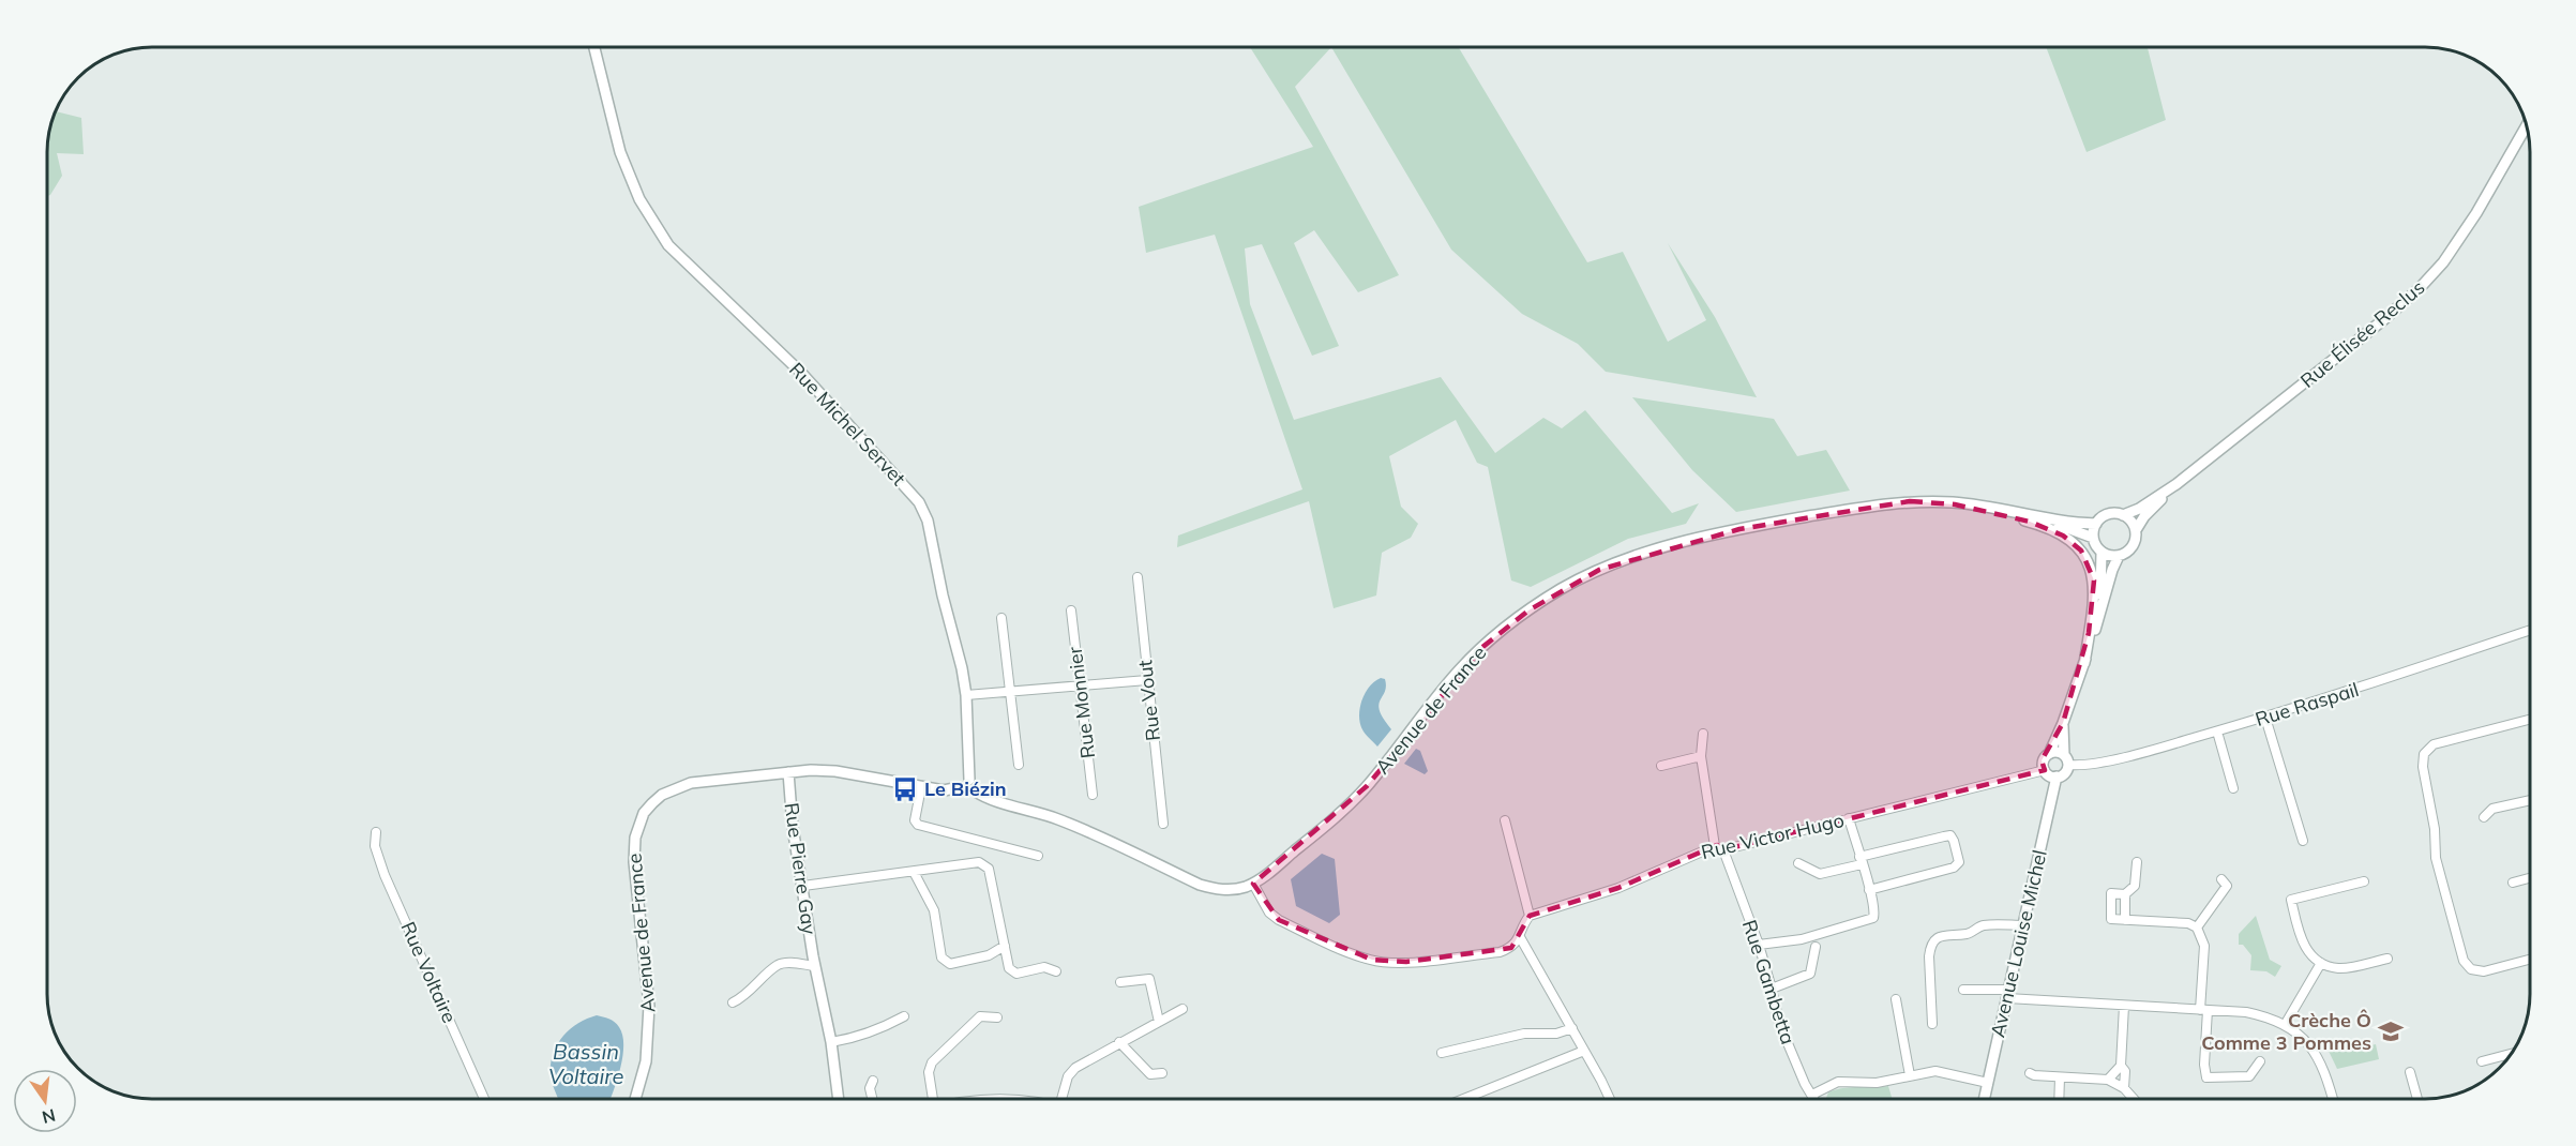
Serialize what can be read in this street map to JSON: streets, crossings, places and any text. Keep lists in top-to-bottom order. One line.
{"streets":{"street":["Rue Élisée Reclus","Rue Michel Servet","Rue Vout","Rue Monnier","Rue Raspail","Avenue de France","Rue Victor Hugo","Rue Pierre Gay","Avenue Louise Michel","Rue Voltaire","Rue Gambetta"]},"crossings":[["Rue Élisée Reclus","Avenue de France"],["Rue Michel Servet","Avenue de France"],["Rue Raspail","Rue Victor Hugo"],["Rue Raspail","Avenue Louise Michel"],["Avenue de France","Rue Pierre Gay"],["Rue Victor Hugo","Avenue Louise Michel"],["Rue Victor Hugo","Rue Gambetta"]],"water":["Bassin Voltaire"],"places":{"bus stop":["Le Biézin"],"school or university":["Crèche Ô Comme 3 Pommes"]},"north":"bottom"}
